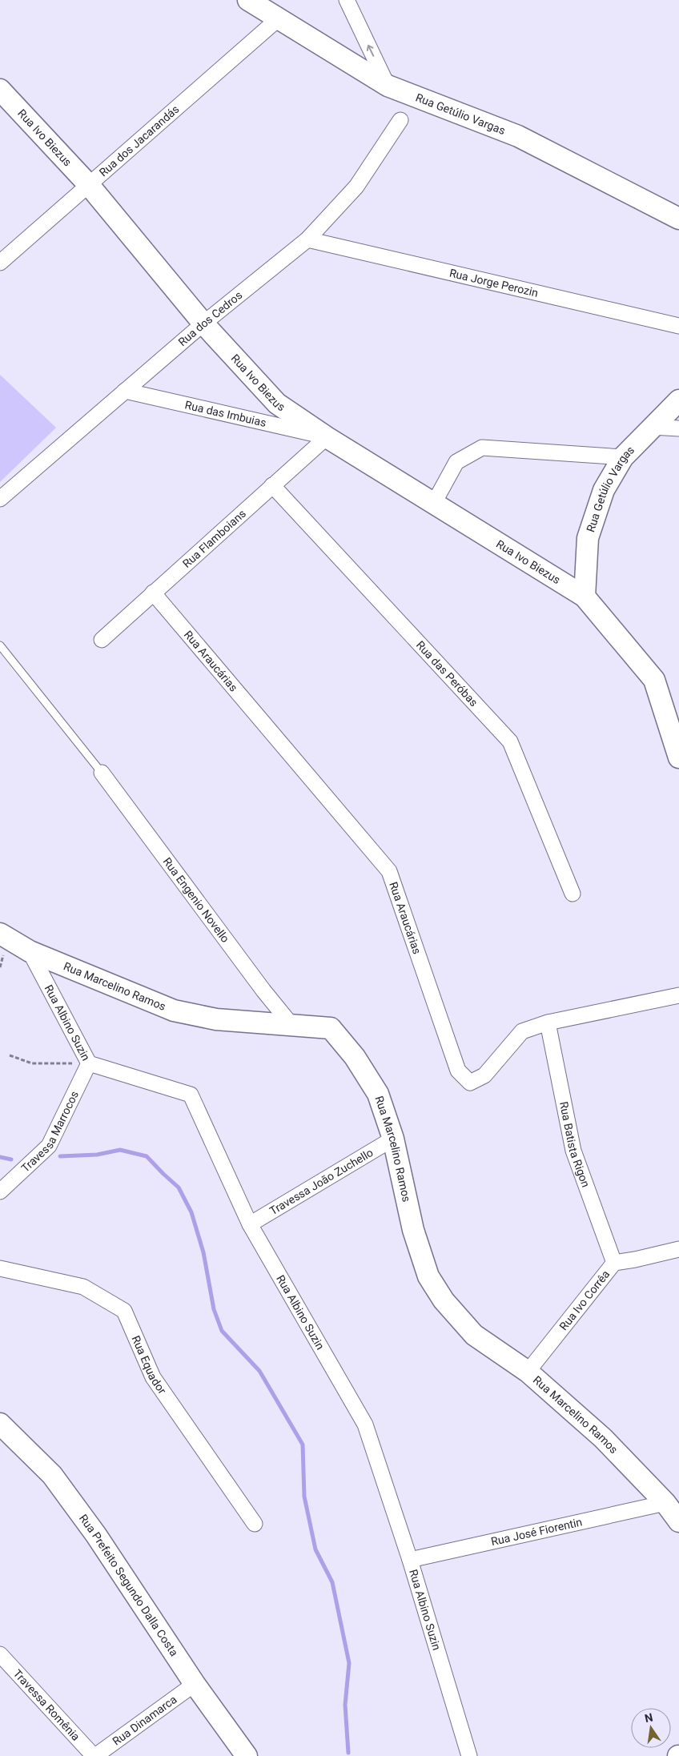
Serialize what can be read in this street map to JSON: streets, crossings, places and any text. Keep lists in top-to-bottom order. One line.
{"streets":{"main road":["Rua Getúlio Vargas","Rua Ivo Biezus","Rua Marcelino Ramos","Rua Prefeito Segundo Dalla Costa"],"street":["Rua dos Jacarandás","Rua Jorge Perozin","Rua dos Cedros","Rua das Imbuias","Rua Flamboians","Rua Araucárias","Rua das Peróbas","Rua Engenio Novello","Rua Albino Suzin","Travessa Marrocos","Rua Batista Rigon","Travessa João Zuchello","Rua Ivo Corrêa","Rua Equador","Rua José Fiorentin","Travessa Romênia","Rua Dinamarca"]},"crossings":[["Rua Getúlio Vargas","Rua Ivo Biezus"],["Rua Getúlio Vargas","Rua dos Jacarandás"],["Rua Ivo Biezus","Rua dos Jacarandás"],["Rua Ivo Biezus","Rua dos Cedros"],["Rua Ivo Biezus","Rua das Imbuias"],["Rua Ivo Biezus","Rua Flamboians"],["Rua Jorge Perozin","Rua dos Cedros"],["Rua dos Cedros","Rua das Imbuias"],["Rua das Imbuias","Rua Flamboians"],["Rua Flamboians","Rua Araucárias"],["Rua Flamboians","Rua das Peróbas"],["Rua Araucárias","Rua Batista Rigon"],["Rua Engenio Novello","Rua Marcelino Ramos"],["Rua Marcelino Ramos","Rua Albino Suzin"],["Rua Marcelino Ramos","Travessa João Zuchello"],["Rua Marcelino Ramos","Rua Ivo Corrêa"],["Rua Marcelino Ramos","Rua José Fiorentin"],["Rua Albino Suzin","Travessa Marrocos"],["Rua Albino Suzin","Travessa João Zuchello"],["Rua Albino Suzin","Rua José Fiorentin"],["Rua Batista Rigon","Rua Ivo Corrêa"],["Rua Prefeito Segundo Dalla Costa","Rua Dinamarca"],["Travessa Romênia","Rua Dinamarca"]],"north":"top"}
